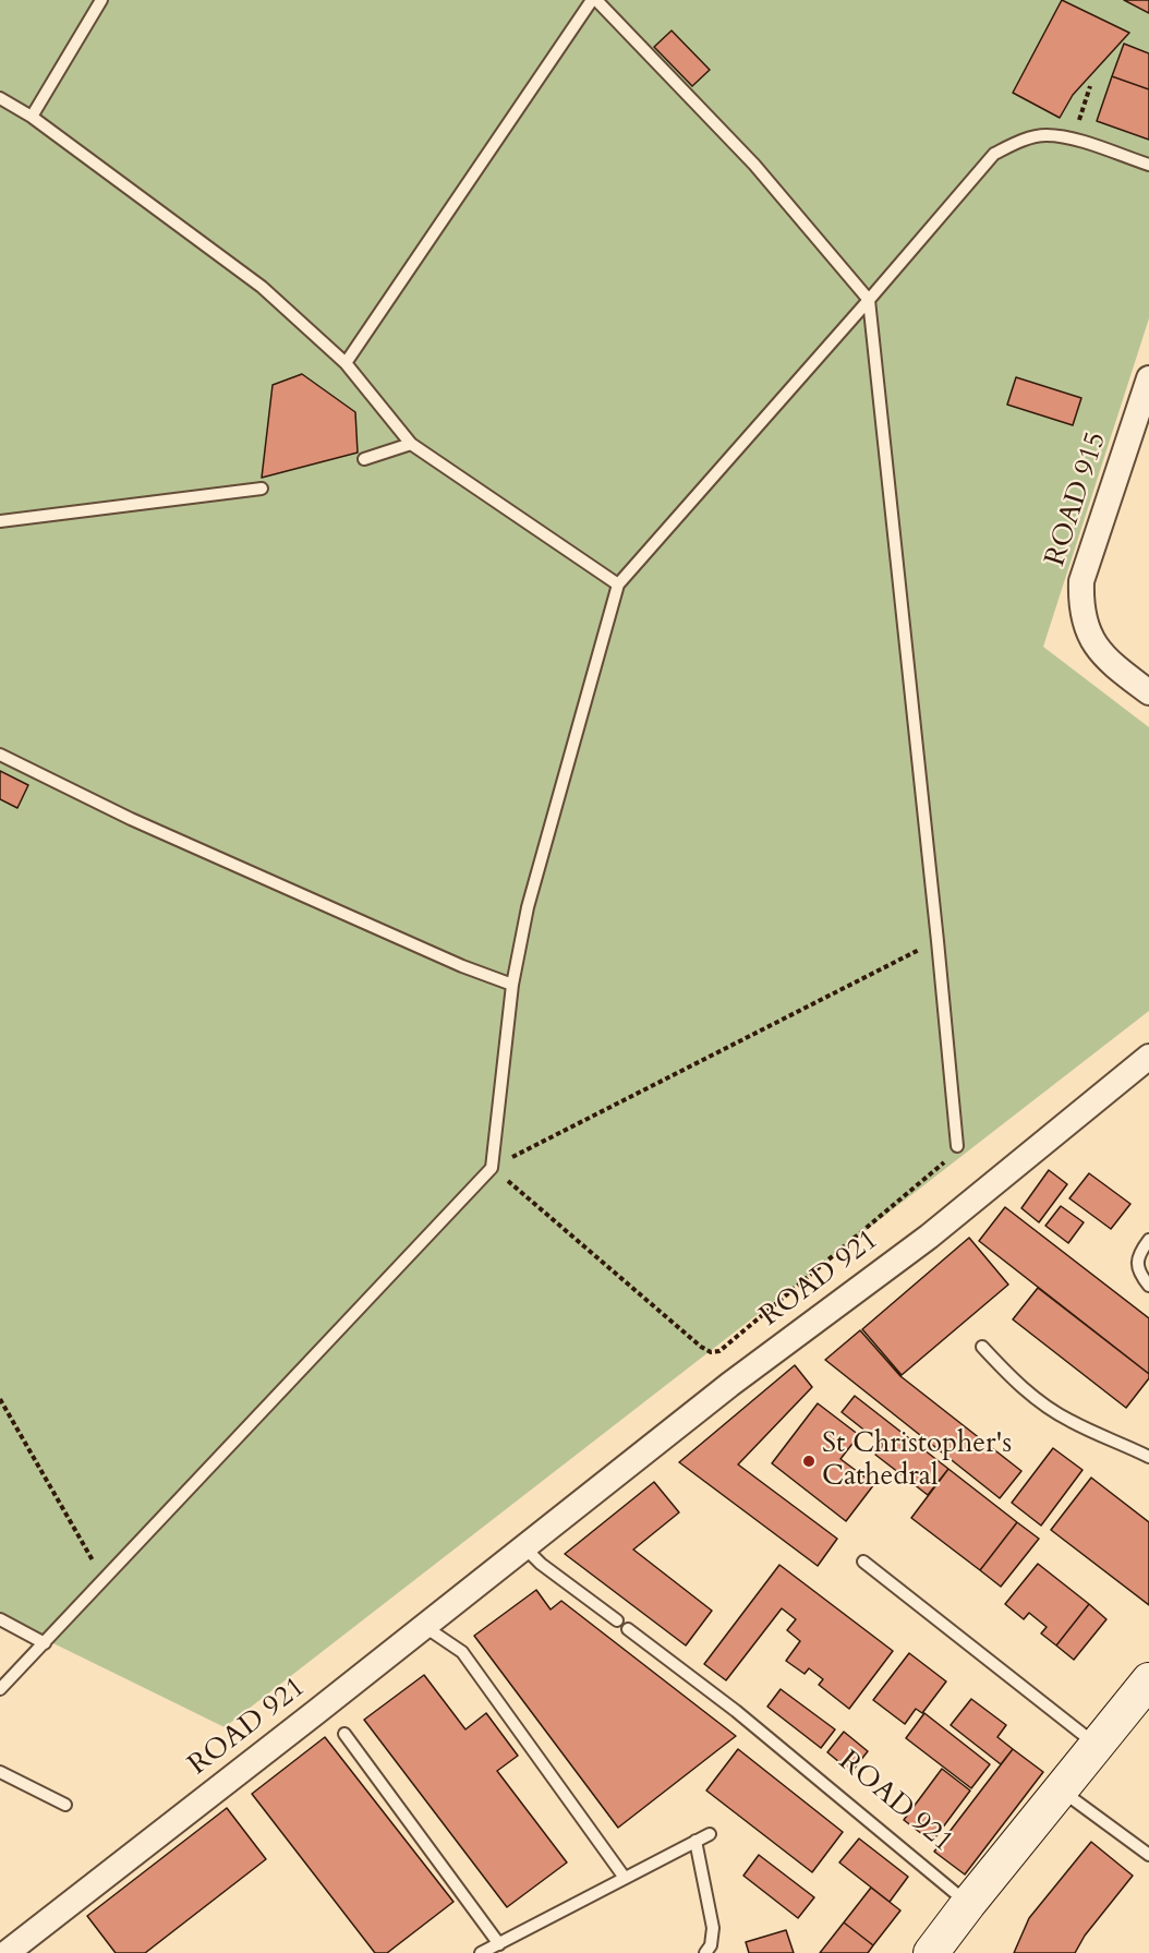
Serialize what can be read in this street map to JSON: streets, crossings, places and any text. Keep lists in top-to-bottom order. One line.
{"streets":{"street":["ROAD 915","ROAD 921"]},"places":["St Christopher's Cathedral"]}
